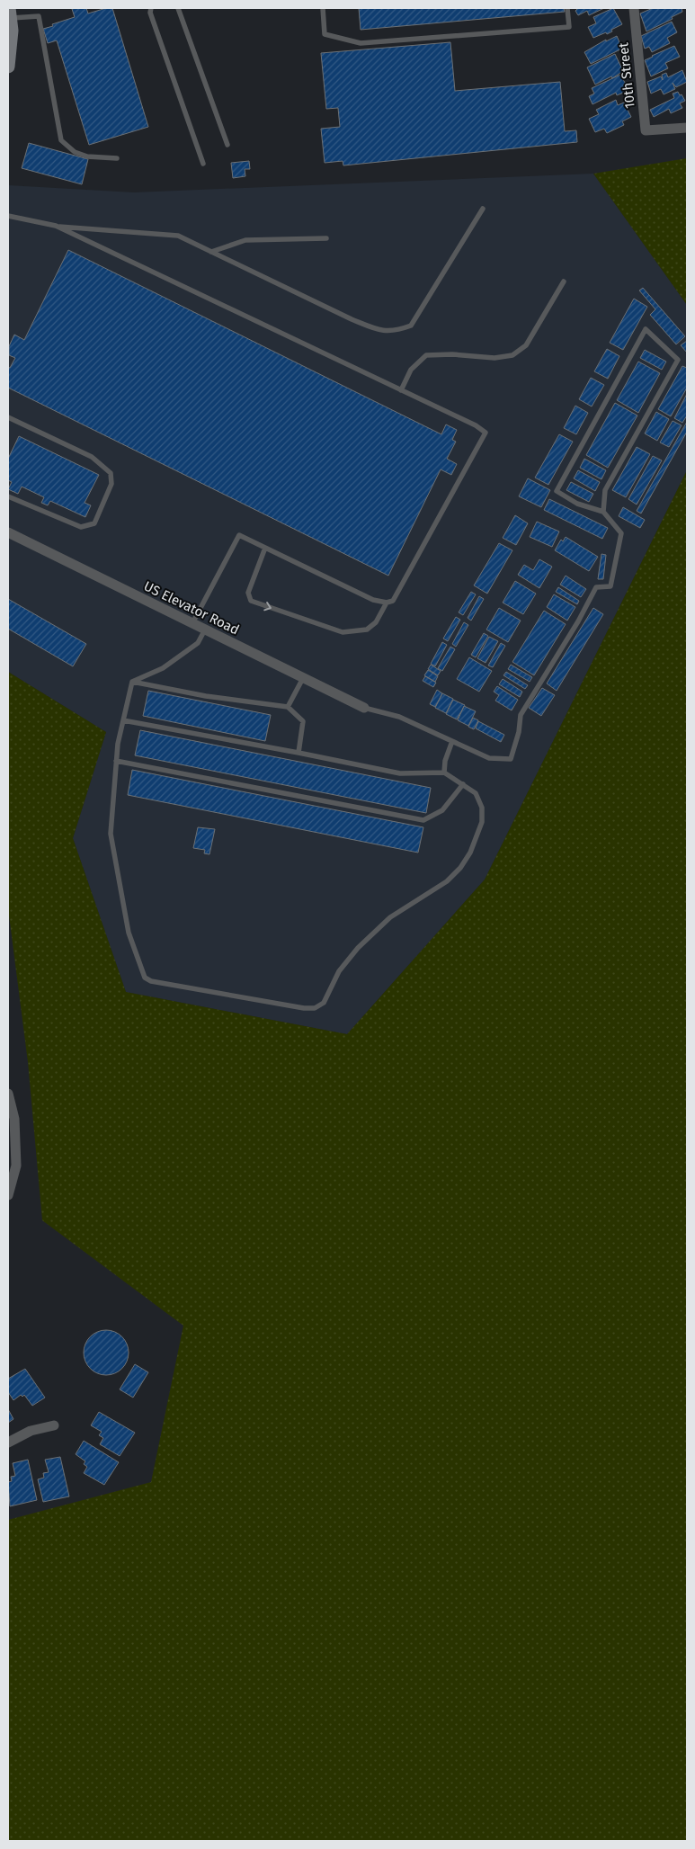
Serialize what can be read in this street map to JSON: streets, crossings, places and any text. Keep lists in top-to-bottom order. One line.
{"streets":{"street":["10th Street","US Elevator Road"]}}
